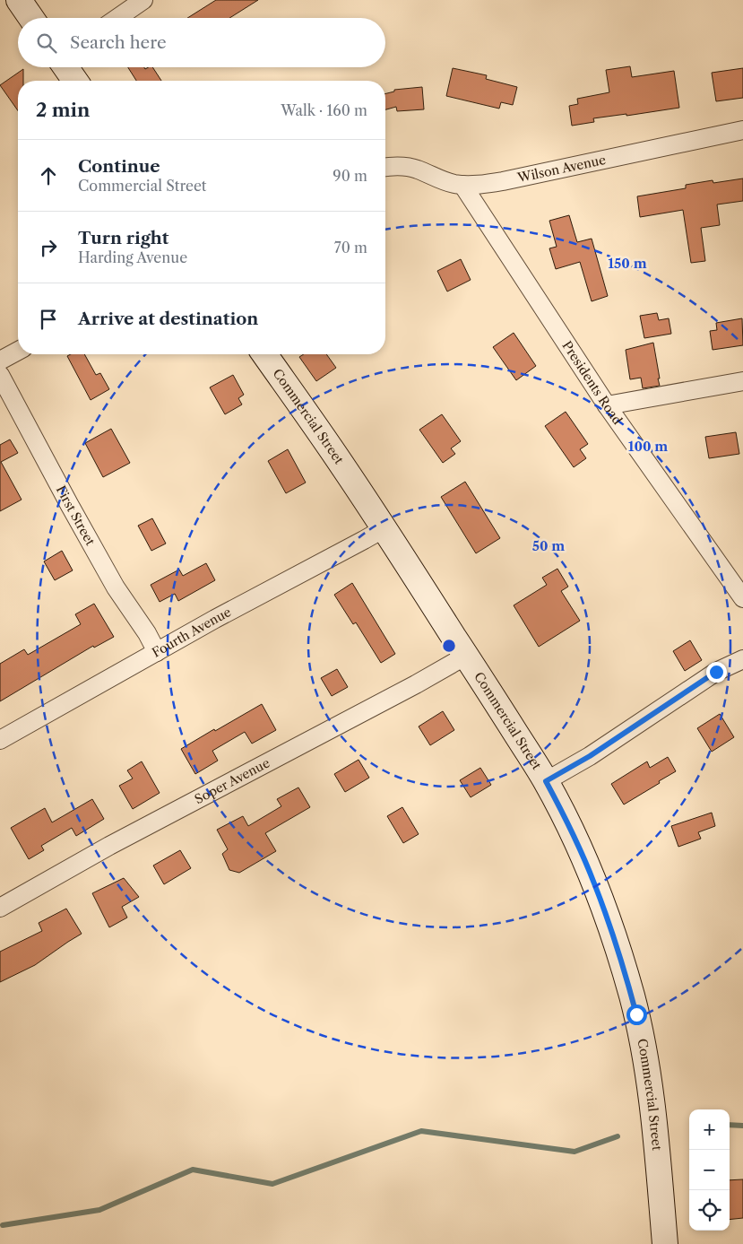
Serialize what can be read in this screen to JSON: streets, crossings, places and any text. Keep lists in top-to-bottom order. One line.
{"streets":{"main road":["Commercial Street"],"street":["Wilson Avenue","Presidents Road","First Street","Fourth Avenue","Soper Avenue"]},"crossings":[["Wilson Avenue","Presidents Road"],["Commercial Street","Fourth Avenue"],["Commercial Street","Soper Avenue"],["First Street","Fourth Avenue"]],"page":{"search":"Search here","heading":["2 min","Walk · 160 m"],"list":[["Continue","Commercial Street","90 m"],["Turn right","Harding Avenue","70 m"],"Arrive at destination"],"map_buttons":["+","−"]},"rings":["150 m","100 m","50 m"]}
